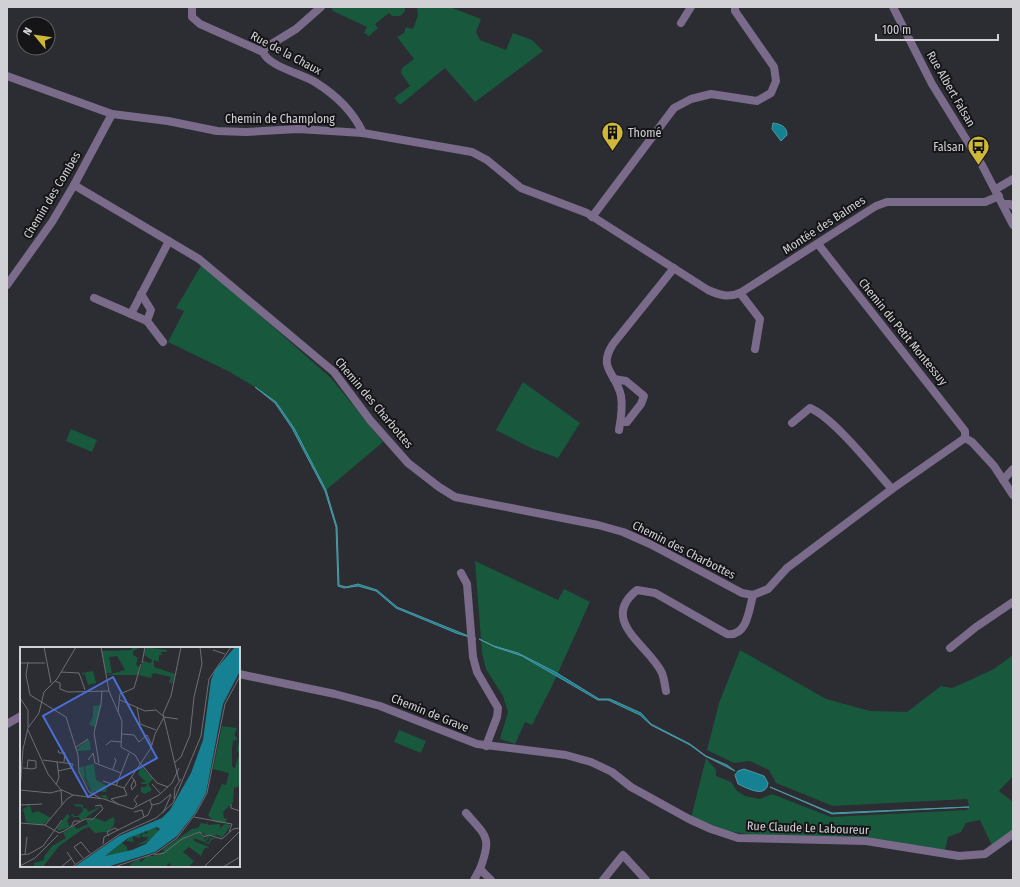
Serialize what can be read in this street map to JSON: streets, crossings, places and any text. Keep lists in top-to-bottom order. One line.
{"streets":{"street":["Rue de la Chaux","Rue Albert Falsan","Chemin de Champlong","Chemin des Combes","Montée des Balmes","Chemin du Petit Montessuy","Chemin des Charbottes","Chemin de Grave","Rue Claude Le Laboureur"]},"crossings":[["Rue de la Chaux","Chemin de Champlong"],["Rue Albert Falsan","Montée des Balmes"],["Chemin de Champlong","Chemin des Combes"],["Chemin de Champlong","Montée des Balmes"],["Chemin des Combes","Chemin des Charbottes"],["Montée des Balmes","Chemin du Petit Montessuy"],["Chemin de Grave","Rue Claude Le Laboureur"]],"places":{"building":["Thomé"],"bus stop":["Falsan"]},"scale_bar":"100 m","north":"top left"}
